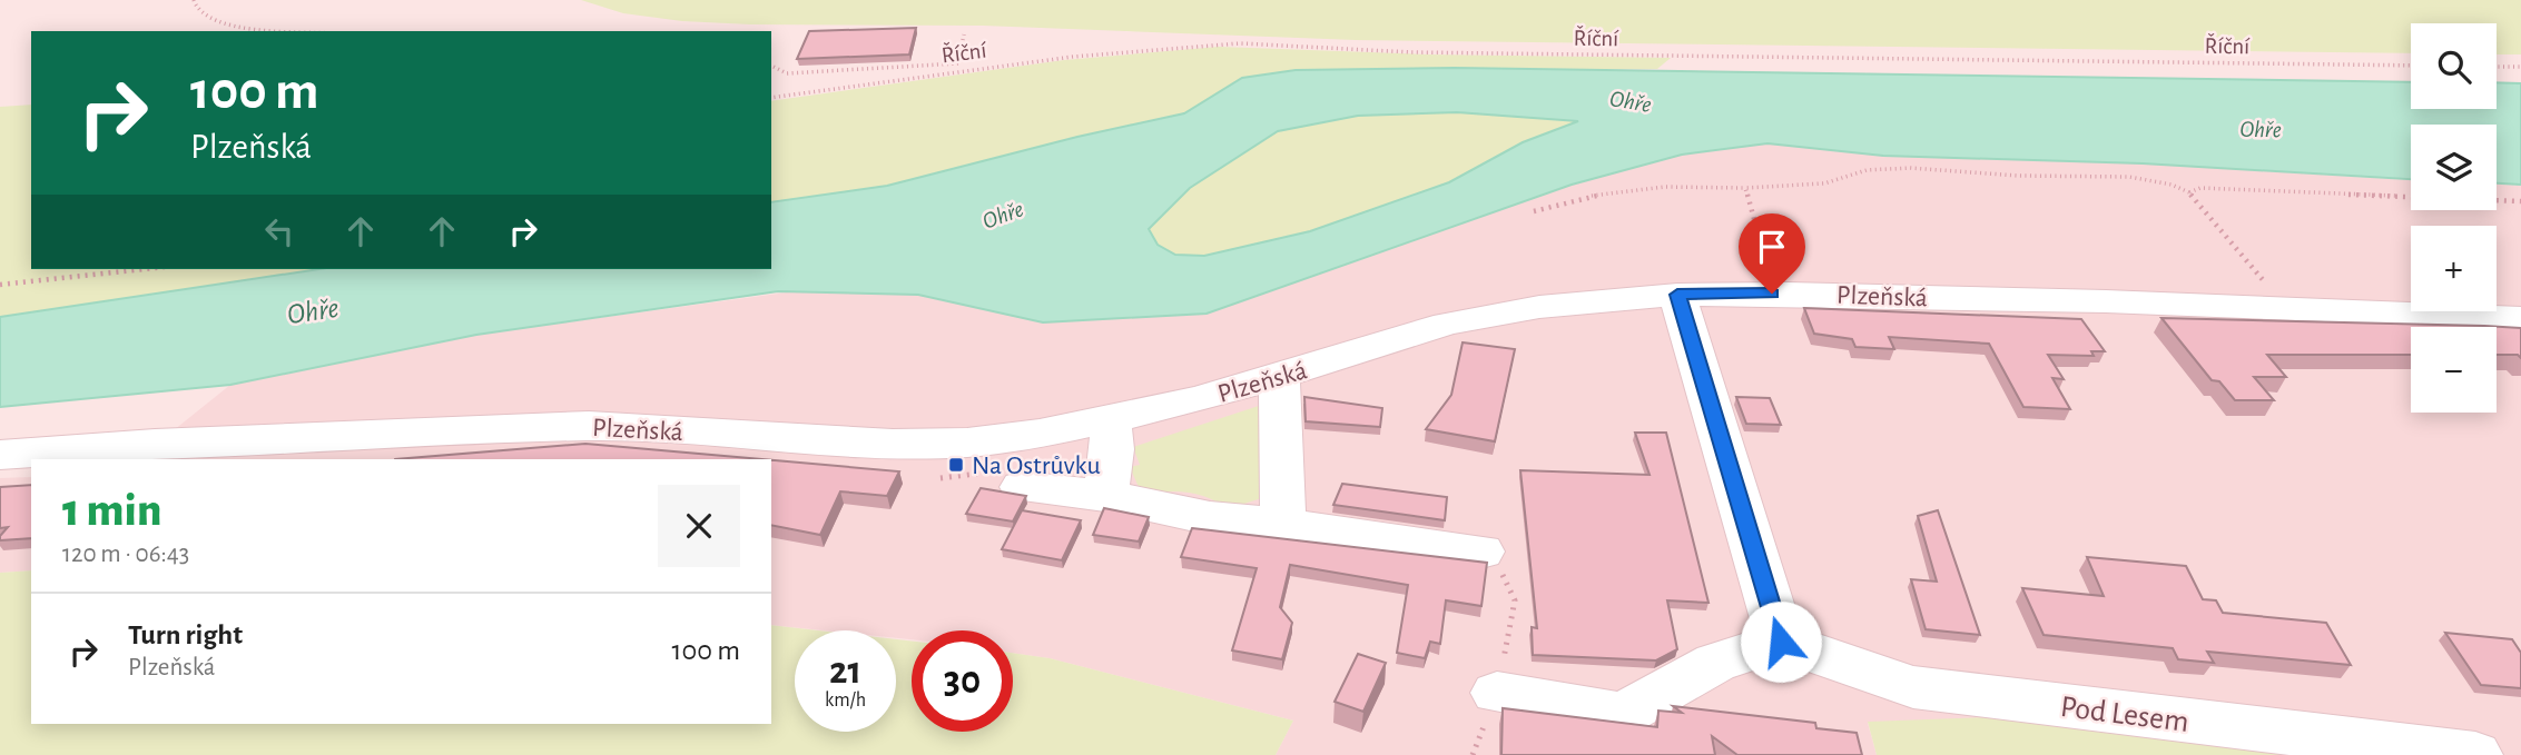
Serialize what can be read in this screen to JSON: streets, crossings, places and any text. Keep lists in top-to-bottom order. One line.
{"streets":{"street":["Plzeňská","Pod Lesem"],"path":["Říční"]},"water":["Ohře"],"places":{"transit":["Na Ostrůvku"]},"page":{"map_buttons":["+","−"],"turn":["100 m","Plzeňská"],"heading":["1 min","120 m · 06:43"],"list":[{"name":"Turn right","note":"Plzeňská","value":"100 m"}],"speed":"21 km/h","limit":"30"}}
